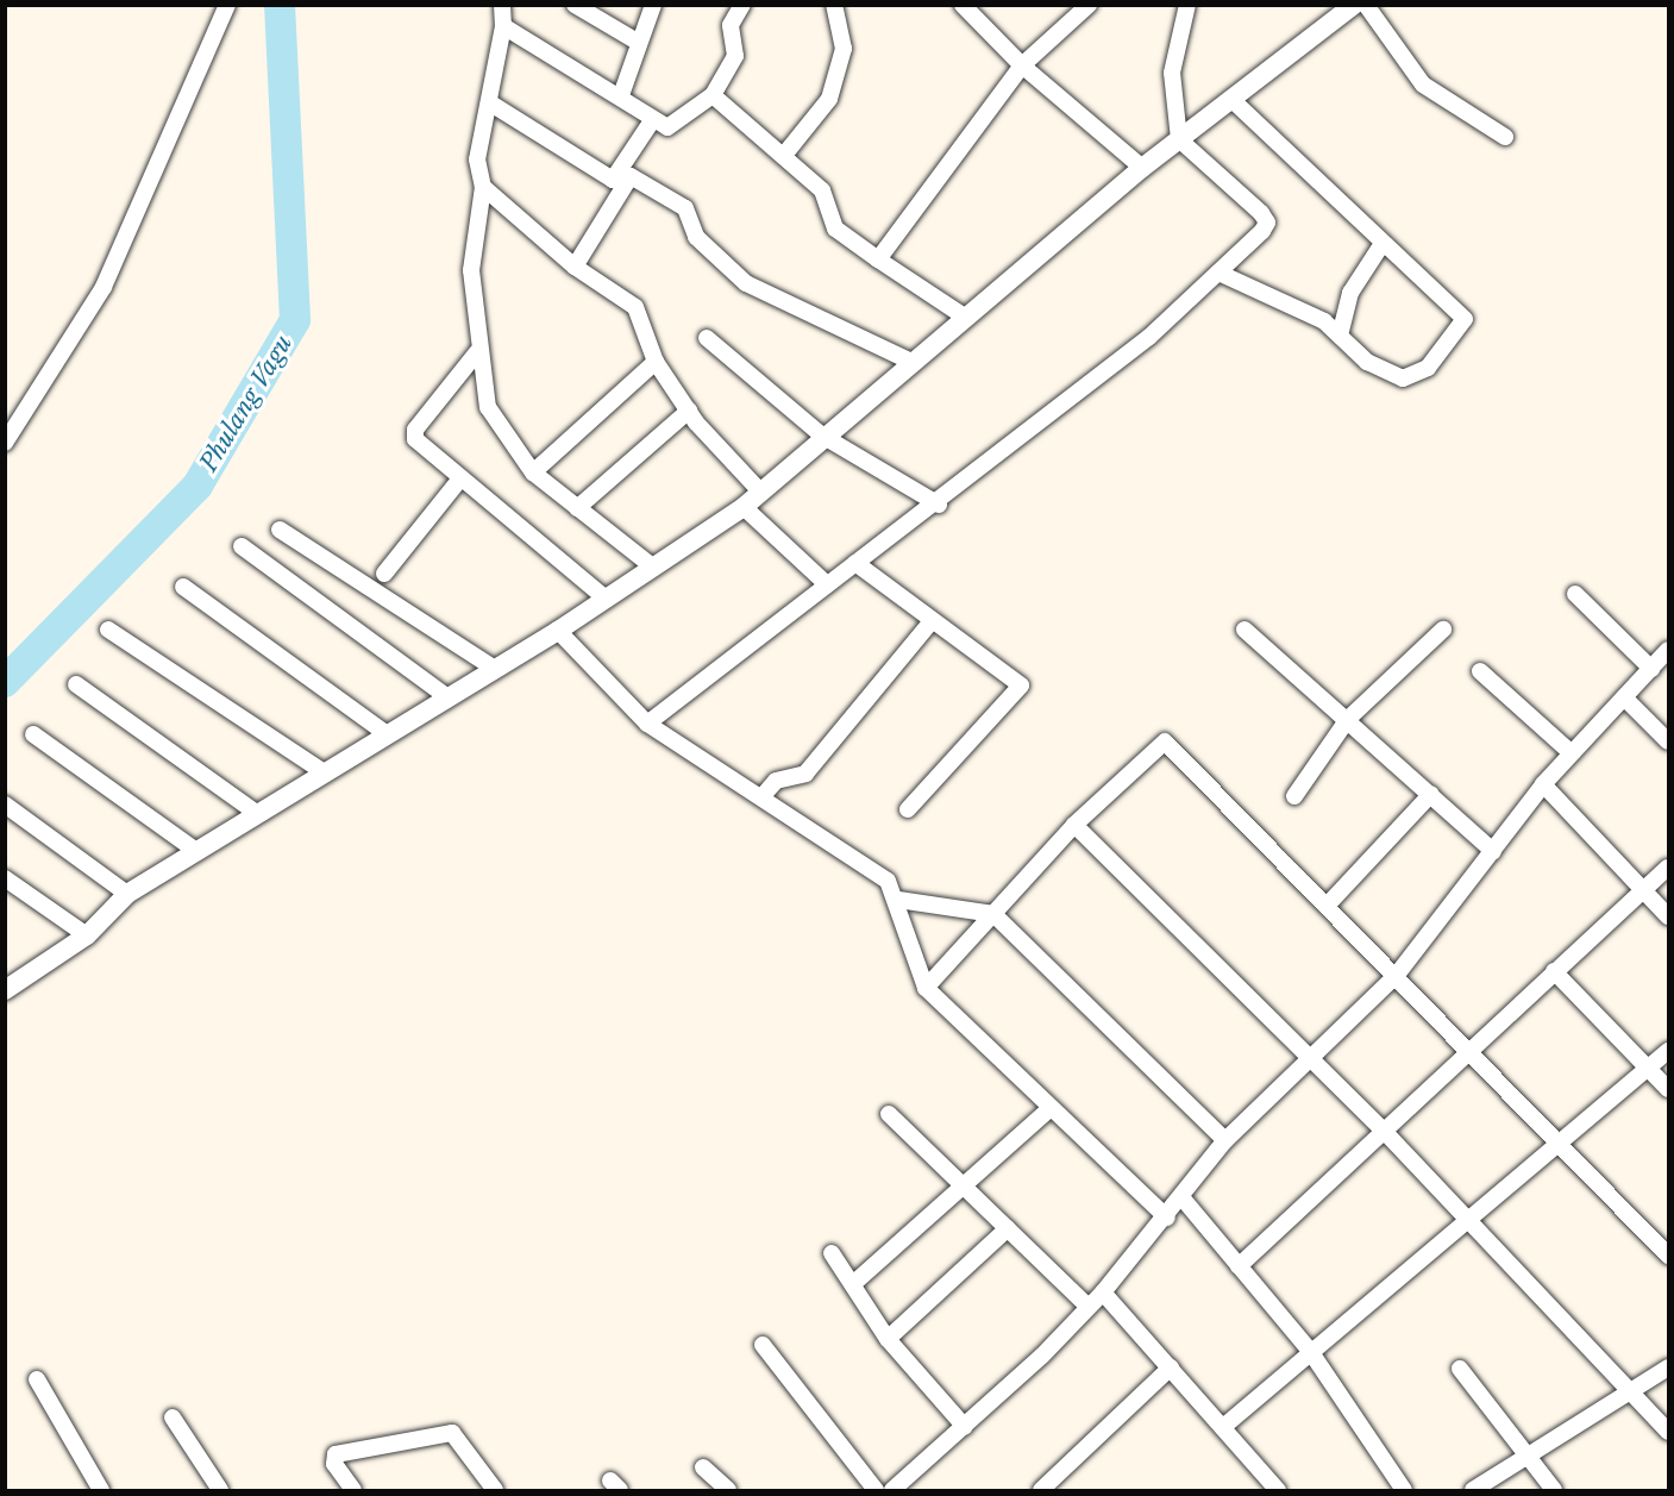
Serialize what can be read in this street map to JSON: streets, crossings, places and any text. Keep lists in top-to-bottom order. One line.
{"water":["Phulang Vagu"]}
